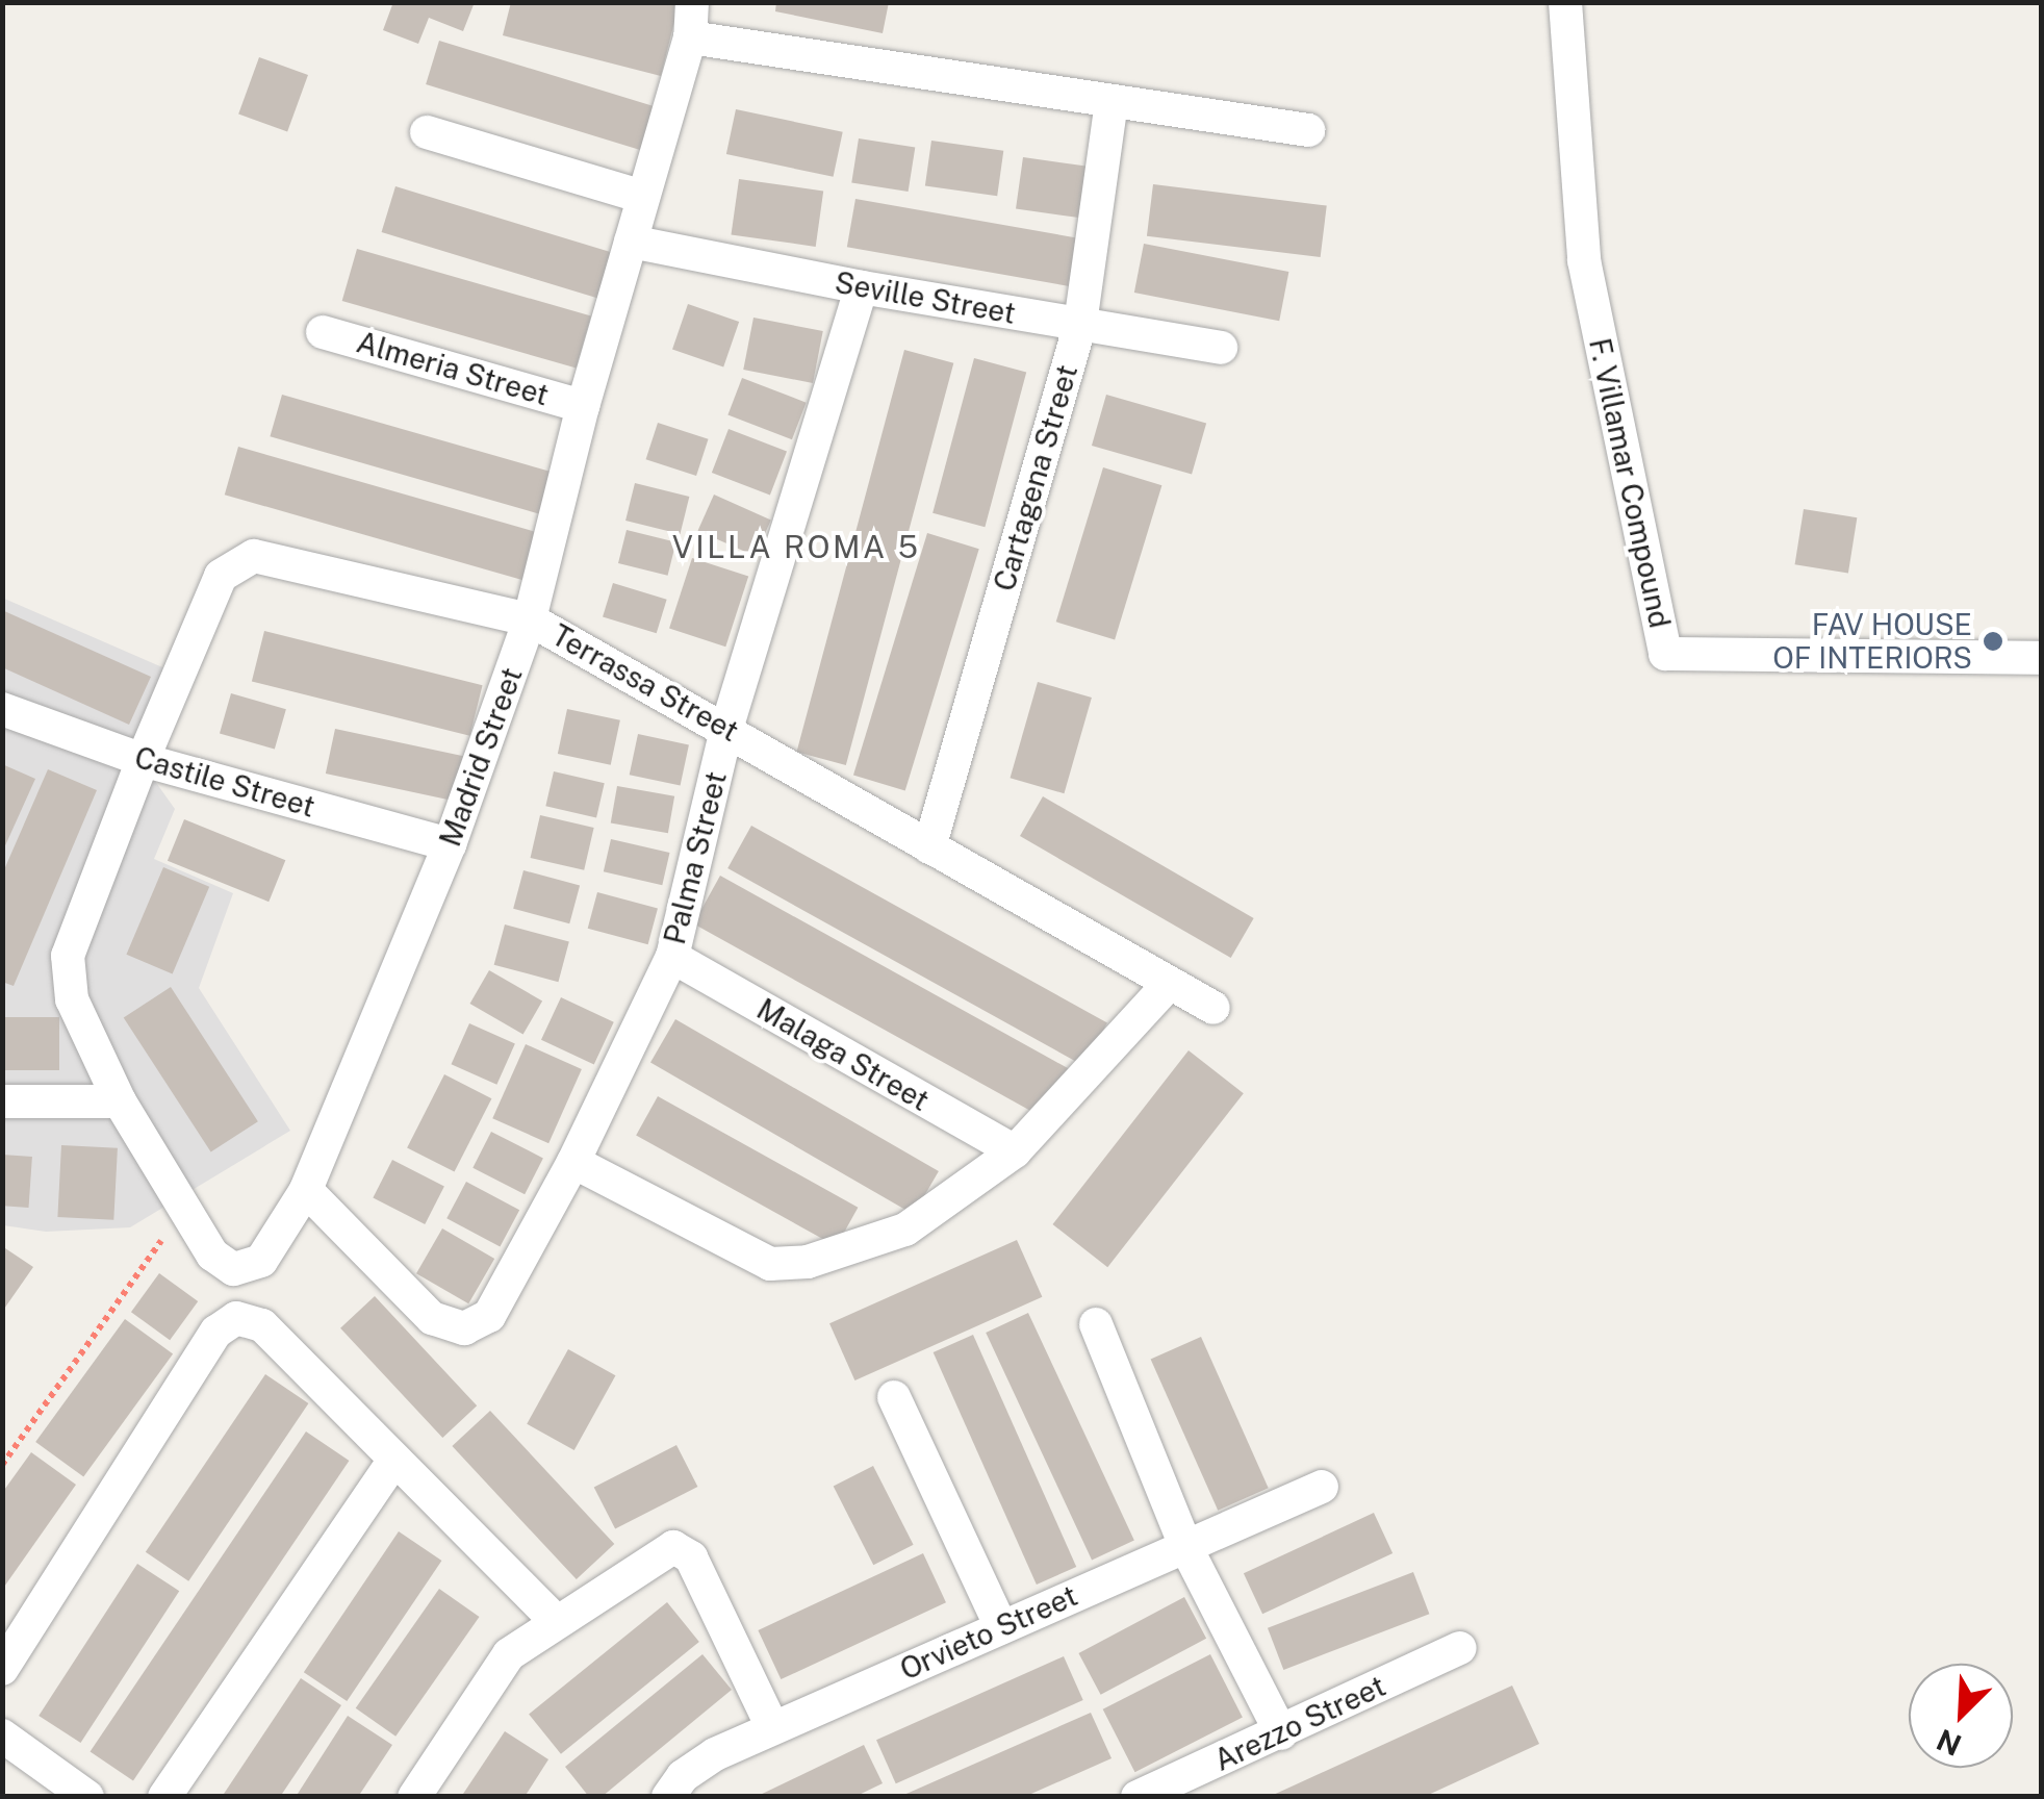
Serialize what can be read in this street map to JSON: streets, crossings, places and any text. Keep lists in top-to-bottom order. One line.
{"streets":{"street":["Seville Street","Almeria Street","Cartagena Street","F. Villamar Compound","Terrassa Street","Madrid Street","Castile Street","Palma Street","Malaga Street","Orvieto Street","Arezzo Street"]},"crossings":[["Seville Street","Cartagena Street"],["Seville Street","Madrid Street"],["Seville Street","Palma Street"],["Almeria Street","Madrid Street"],["Cartagena Street","Terrassa Street"],["Terrassa Street","Madrid Street"],["Terrassa Street","Castile Street"],["Terrassa Street","Palma Street"],["Madrid Street","Castile Street"],["Madrid Street","Palma Street"],["Palma Street","Malaga Street"]],"districts":["VILLA ROMA 5"],"places":["FAV HOUSE OF INTERIORS"],"north":"bottom left"}
